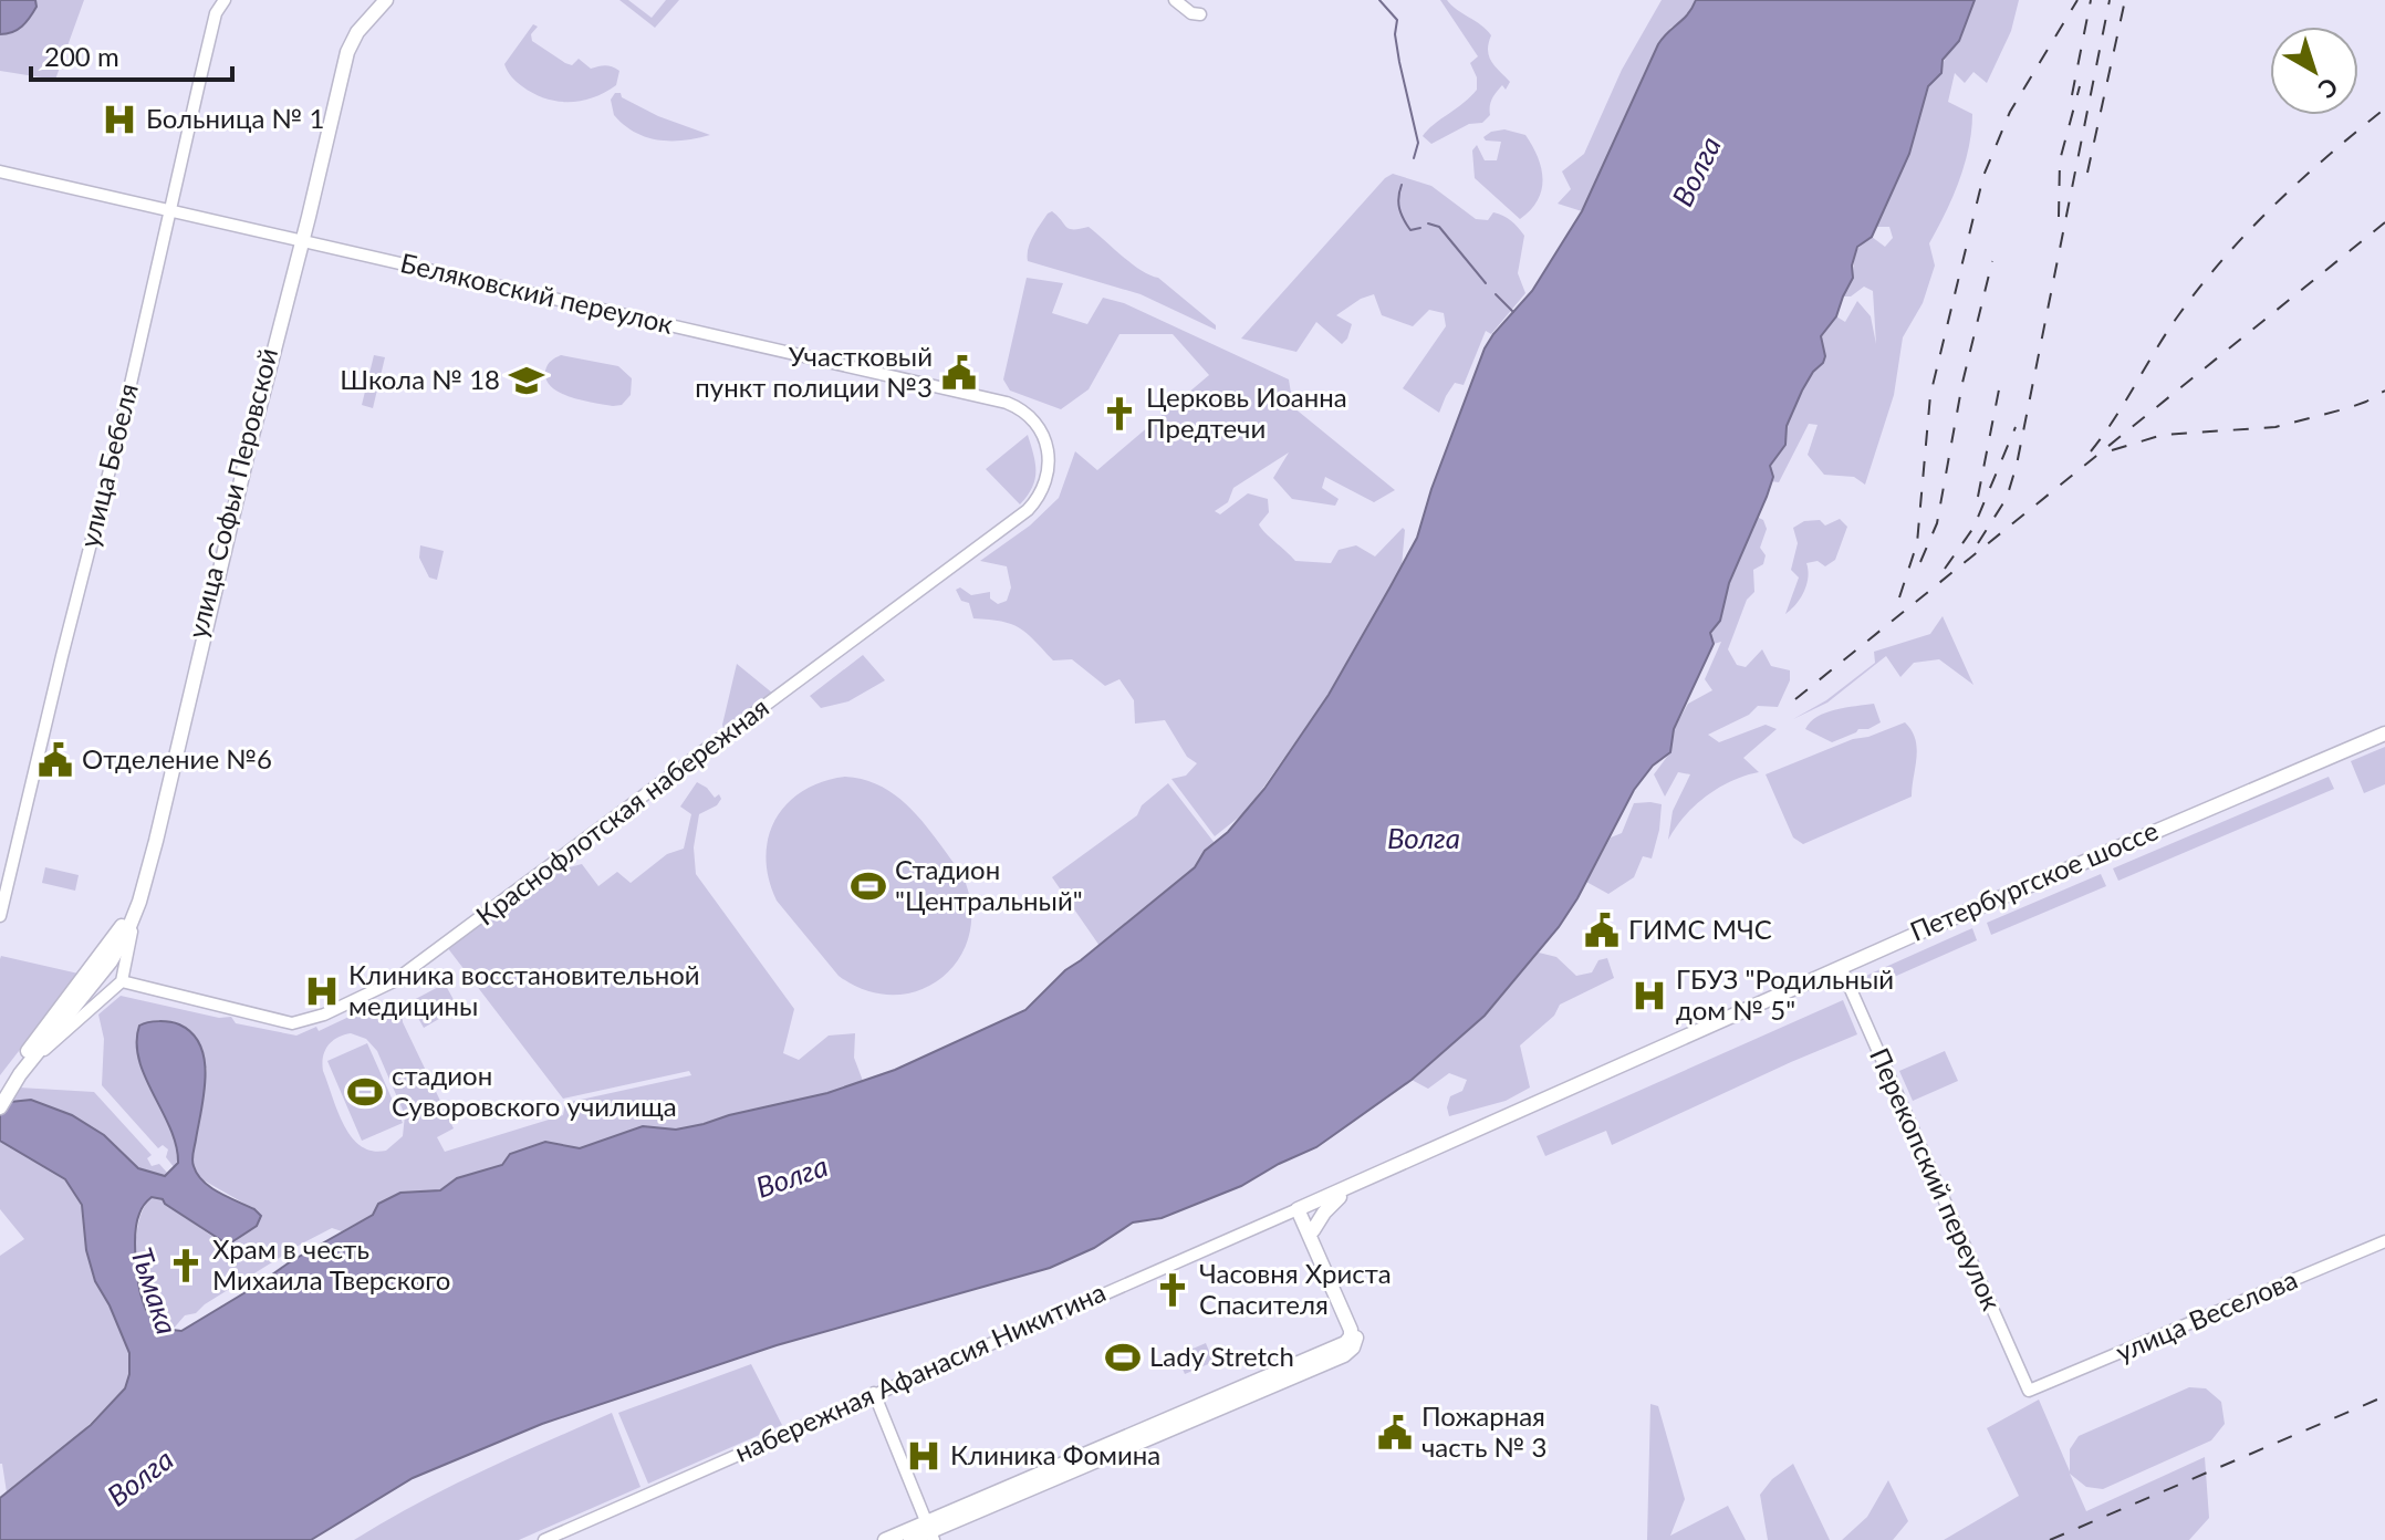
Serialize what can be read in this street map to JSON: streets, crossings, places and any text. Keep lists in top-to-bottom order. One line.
{"streets":{"main road":["улица Софьи Перовской","Петербургское шоссе"],"street":["Беляковский переулок","улица Бебеля","Краснофлотская набережная","Перекопский переулок","улица Веселова","набережная Афанасия Никитина"]},"crossings":[["Беляковский переулок","улица Бебеля"],["Беляковский переулок","улица Софьи Перовской"],["Беляковский переулок","Краснофлотская набережная"],["Петербургское шоссе","Перекопский переулок"],["Петербургское шоссе","набережная Афанасия Никитина"],["Перекопский переулок","улица Веселова"]],"water":["Волга","Тьмака"],"places":{"hospital":["Больница № 1","Клиника восстановительной медицины","ГБУЗ \"Родильный дом № 5\"","Клиника Фомина"],"public building":["Участковый пункт полиции №3","Отделение №6","ГИМС МЧС","Пожарная часть № 3"],"school or university":["Школа № 18"],"church":["Церковь Иоанна Предтечи","Храм в честь Михаила Тверского","Часовня Христа Спасителя"],"sports":["Стадион \"Центральный\"","стадион Суворовского училища","Lady Stretch"]},"scale_bar":"200 m","north":"bottom right"}
